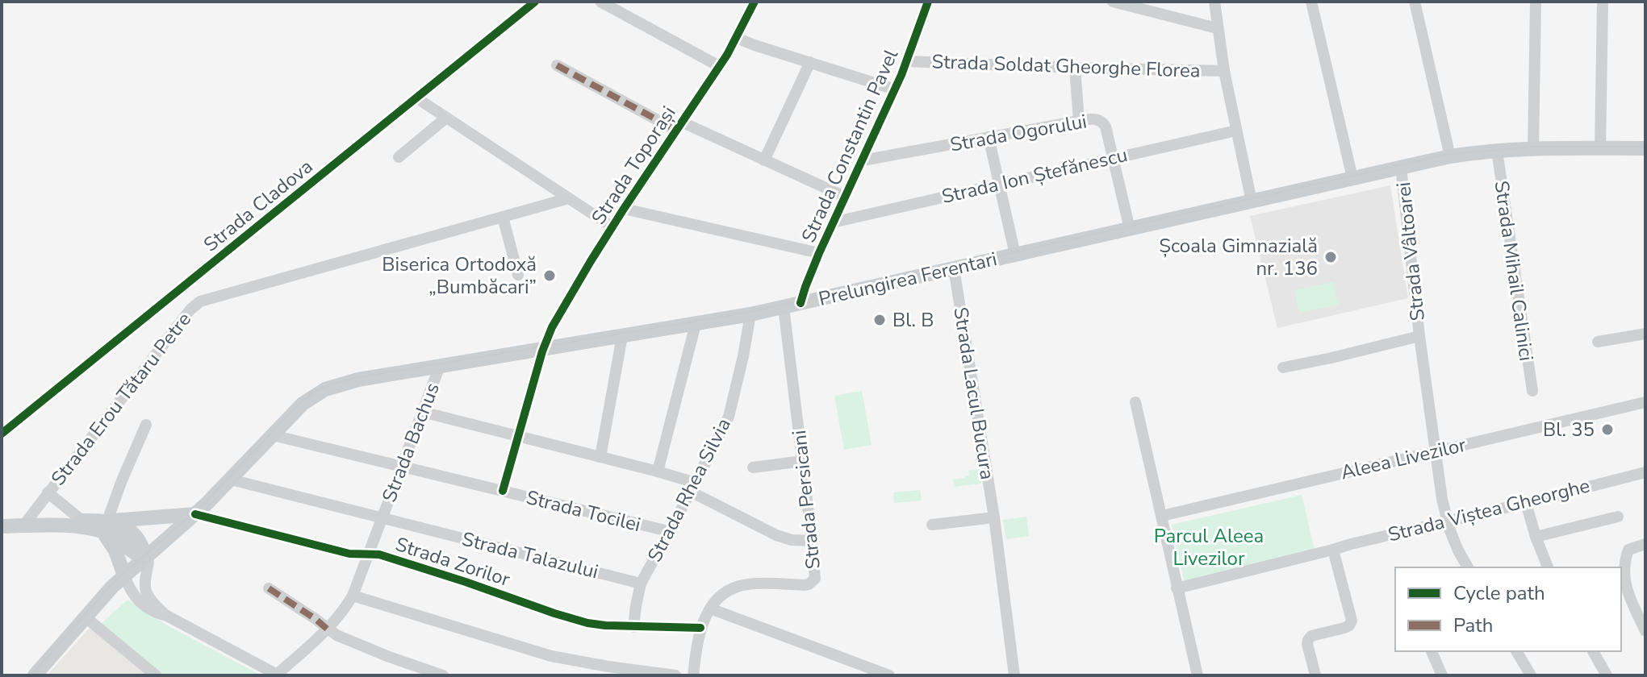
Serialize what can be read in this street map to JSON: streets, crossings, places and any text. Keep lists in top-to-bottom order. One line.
{"streets":{"main road":["Prelungirea Ferentari"],"street":["Strada Soldat Gheorghe Florea","Strada Ogorului","Strada Constantin Pavel","Strada Toporași","Strada Ion Ștefănescu","Strada Cladova","Strada Vâltoarei","Strada Mihail Calinici","Strada Lacul Bucura","Strada Erou Tătaru Petre","Strada Bachus","Aleea Livezilor","Strada Rhea Silvia","Strada Persicani","Strada Viștea Gheorghe","Strada Tocilei","Strada Talazului","Strada Zorilor"]},"crossings":[["Strada Soldat Gheorghe Florea","Strada Constantin Pavel"],["Strada Ogorului","Strada Constantin Pavel"],["Strada Ogorului","Strada Ion Ștefănescu"],["Strada Ogorului","Prelungirea Ferentari"],["Strada Constantin Pavel","Strada Ion Ștefănescu"],["Strada Constantin Pavel","Prelungirea Ferentari"],["Strada Toporași","Prelungirea Ferentari"],["Strada Toporași","Strada Tocilei"],["Strada Vâltoarei","Prelungirea Ferentari"],["Strada Vâltoarei","Aleea Livezilor"],["Strada Vâltoarei","Strada Viștea Gheorghe"],["Strada Mihail Calinici","Prelungirea Ferentari"],["Prelungirea Ferentari","Strada Lacul Bucura"],["Prelungirea Ferentari","Strada Bachus"],["Prelungirea Ferentari","Strada Rhea Silvia"],["Prelungirea Ferentari","Strada Persicani"],["Prelungirea Ferentari","Strada Tocilei"],["Prelungirea Ferentari","Strada Talazului"],["Prelungirea Ferentari","Strada Zorilor"],["Strada Bachus","Strada Tocilei"],["Strada Bachus","Strada Talazului"],["Strada Bachus","Strada Zorilor"],["Strada Rhea Silvia","Strada Tocilei"],["Strada Rhea Silvia","Strada Talazului"],["Strada Rhea Silvia","Strada Zorilor"]],"parks":["Parcul Aleea Livezilor"],"places":["Școala Gimnazială nr. 136","Biserica Ortodoxă „Bumbăcari”","Bl. B","Bl. 35"],"legend":["Cycle path","Path"]}
